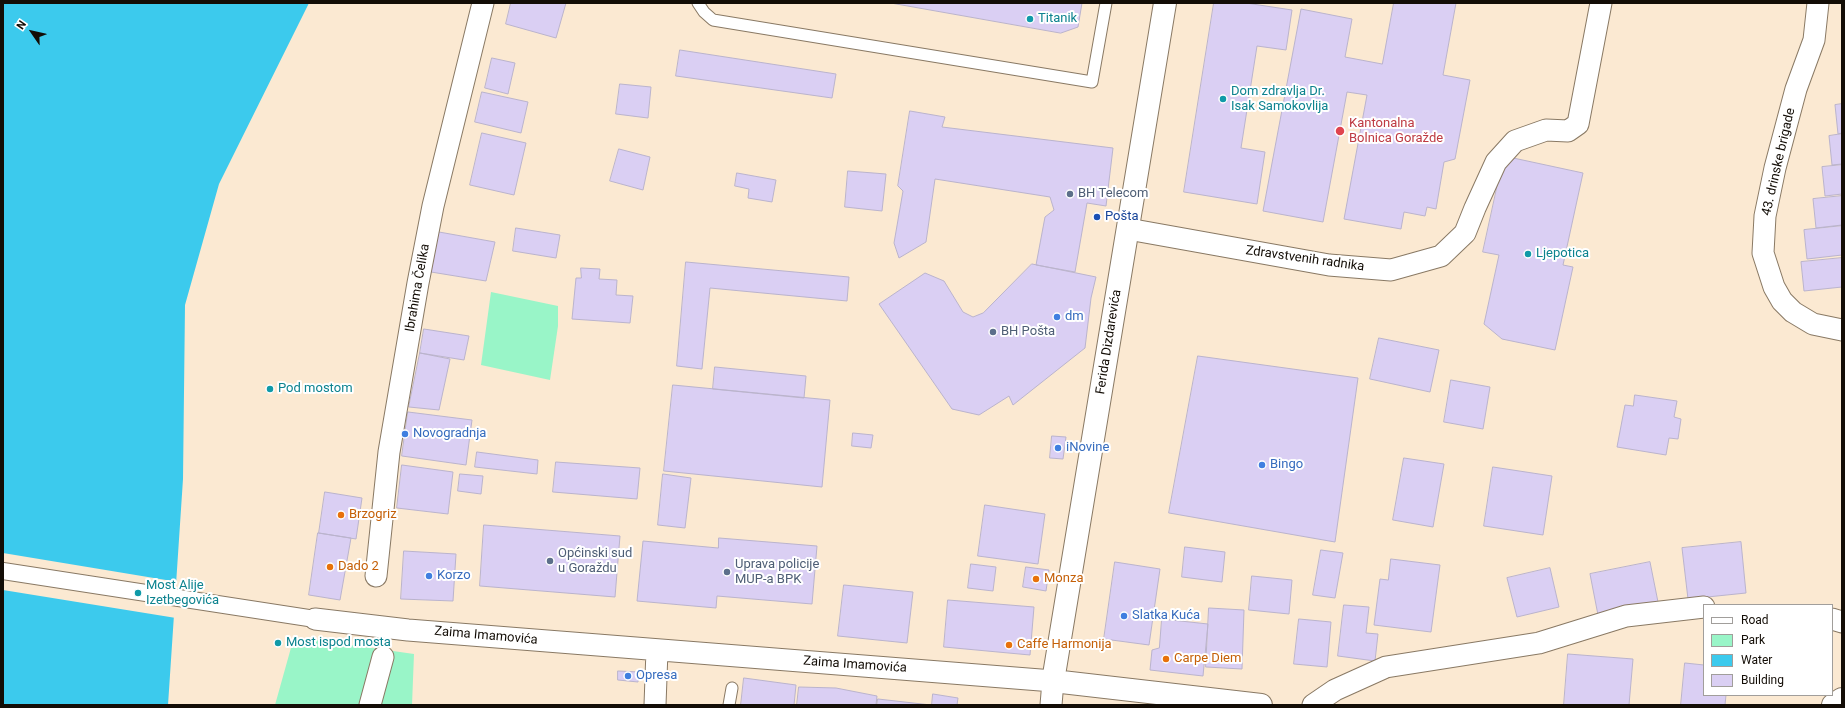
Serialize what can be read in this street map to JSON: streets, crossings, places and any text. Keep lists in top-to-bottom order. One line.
{"streets":{"main road":["Ferida Dizdarevića","Zaima Imamovića"],"street":["43. drinske brigade","Zdravstvenih radnika","Ibrahima Čelika"]},"crossings":[["Zdravstvenih radnika","Ferida Dizdarevića"],["Ferida Dizdarevića","Zaima Imamovića"]],"places":["Titanik","Dom zdravlja Dr. Isak Samokovlija","Kantonalna Bolnica Goražde","BH Telecom","Pošta","Ljepotica","dm","BH Pošta","Pod mostom","Novogradnja","iNovine","Bingo","Brzogriz","Općinski sud u Goraždu","Dado 2","Uprava policije MUP-a BPK","Korzo","Monza","Most Alije Izetbegovića","Slatka Kuća","Most ispod mosta","Caffe Harmonija","Carpe Diem","Opresa"],"legend":["Road","Park","Water","Building"],"north":"top left"}
